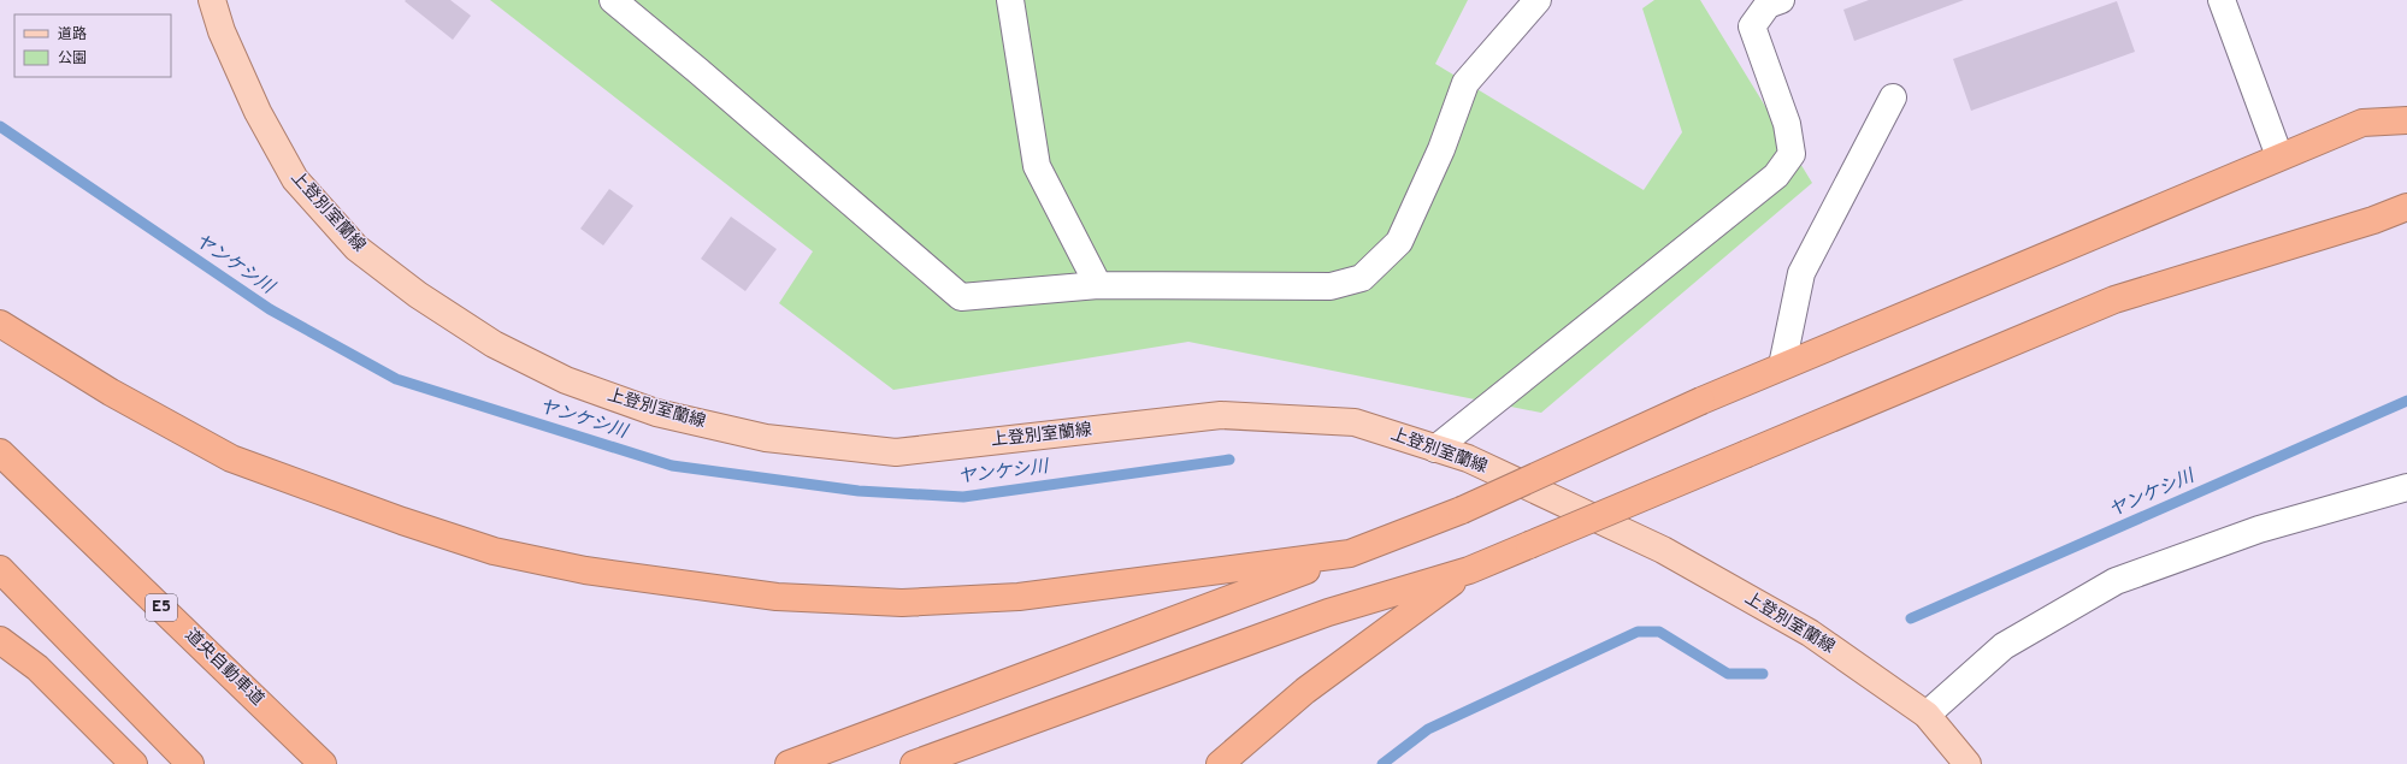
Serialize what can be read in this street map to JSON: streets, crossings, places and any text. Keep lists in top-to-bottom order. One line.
{"streets":{"highway":["E5","道央自動車道"],"main road":["上登別室蘭線"]},"water":["ヤンケシ川"],"legend":["道路","公園"]}
